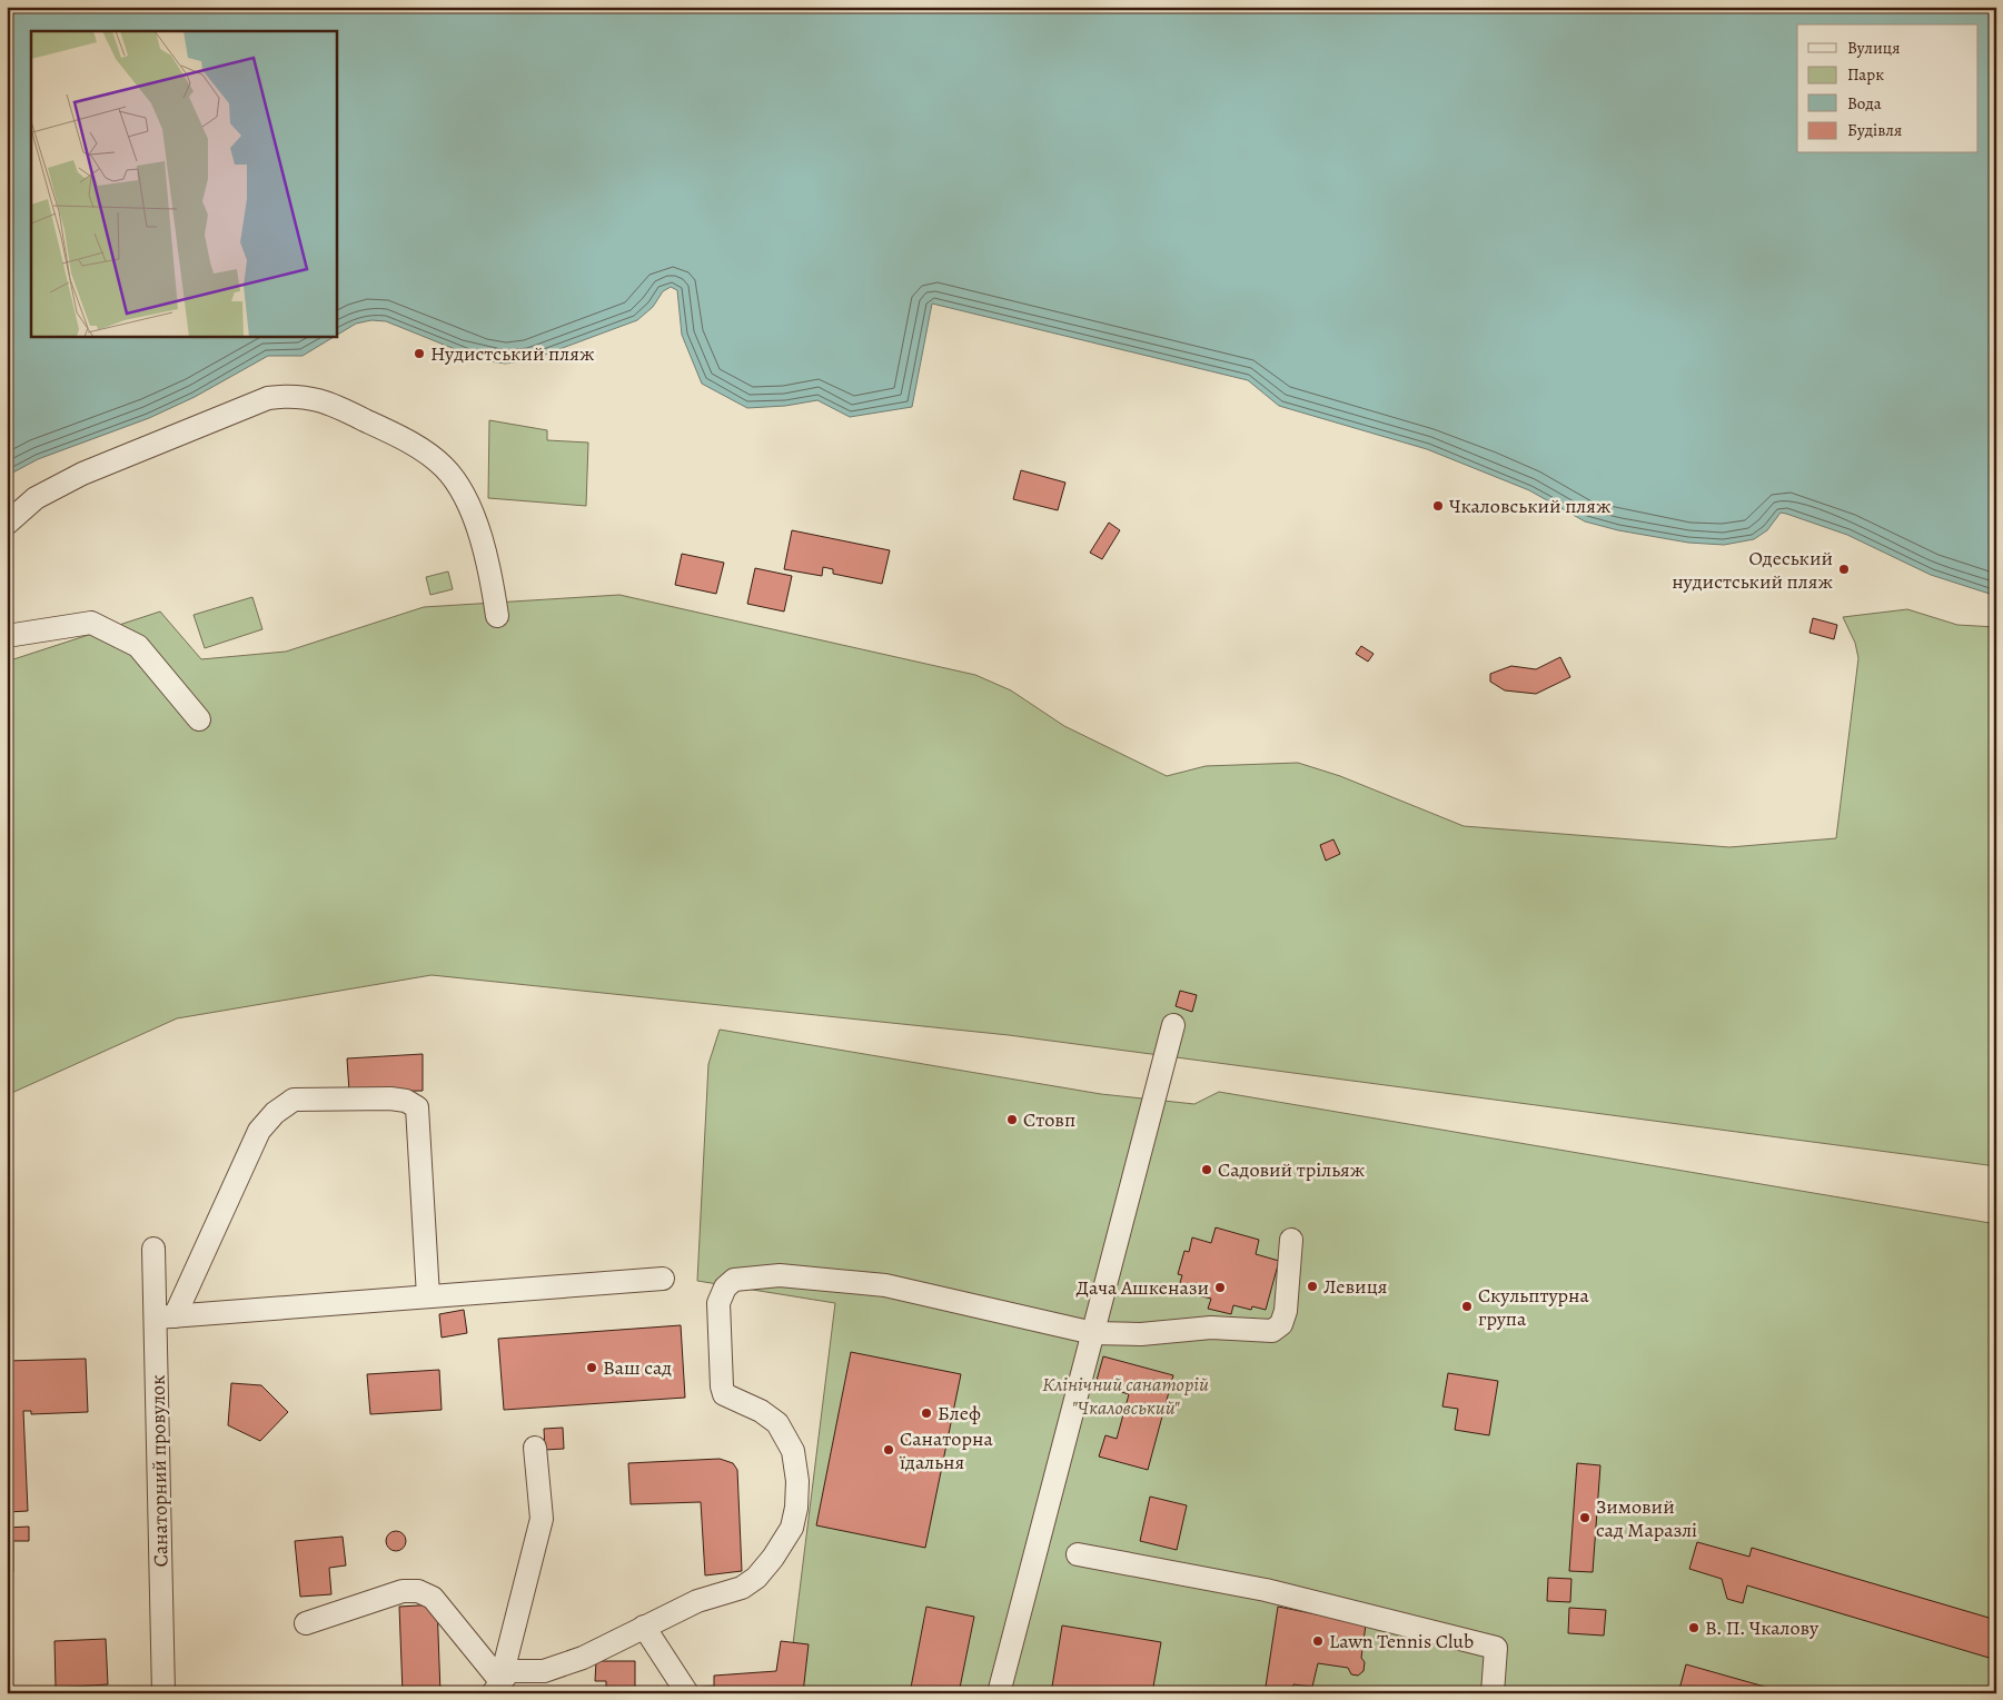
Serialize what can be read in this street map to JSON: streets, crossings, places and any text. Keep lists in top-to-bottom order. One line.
{"streets":{"street":["Санаторний провулок"]},"parks":["Клінічний санаторій \"Чкаловський\""],"places":["Нудистський пляж","Чкаловський пляж","Одеський нудистський пляж","Стовп","Садовий трільяж","Левиця","Дача Ашкенази","Скульптурна група","Ваш сад","Блеф","Санаторна їдальня","Зимовий сад Маразлі","В. П. Чкалову","Lawn Tennis Club"],"legend":["Вулиця","Парк","Вода","Будівля"]}
